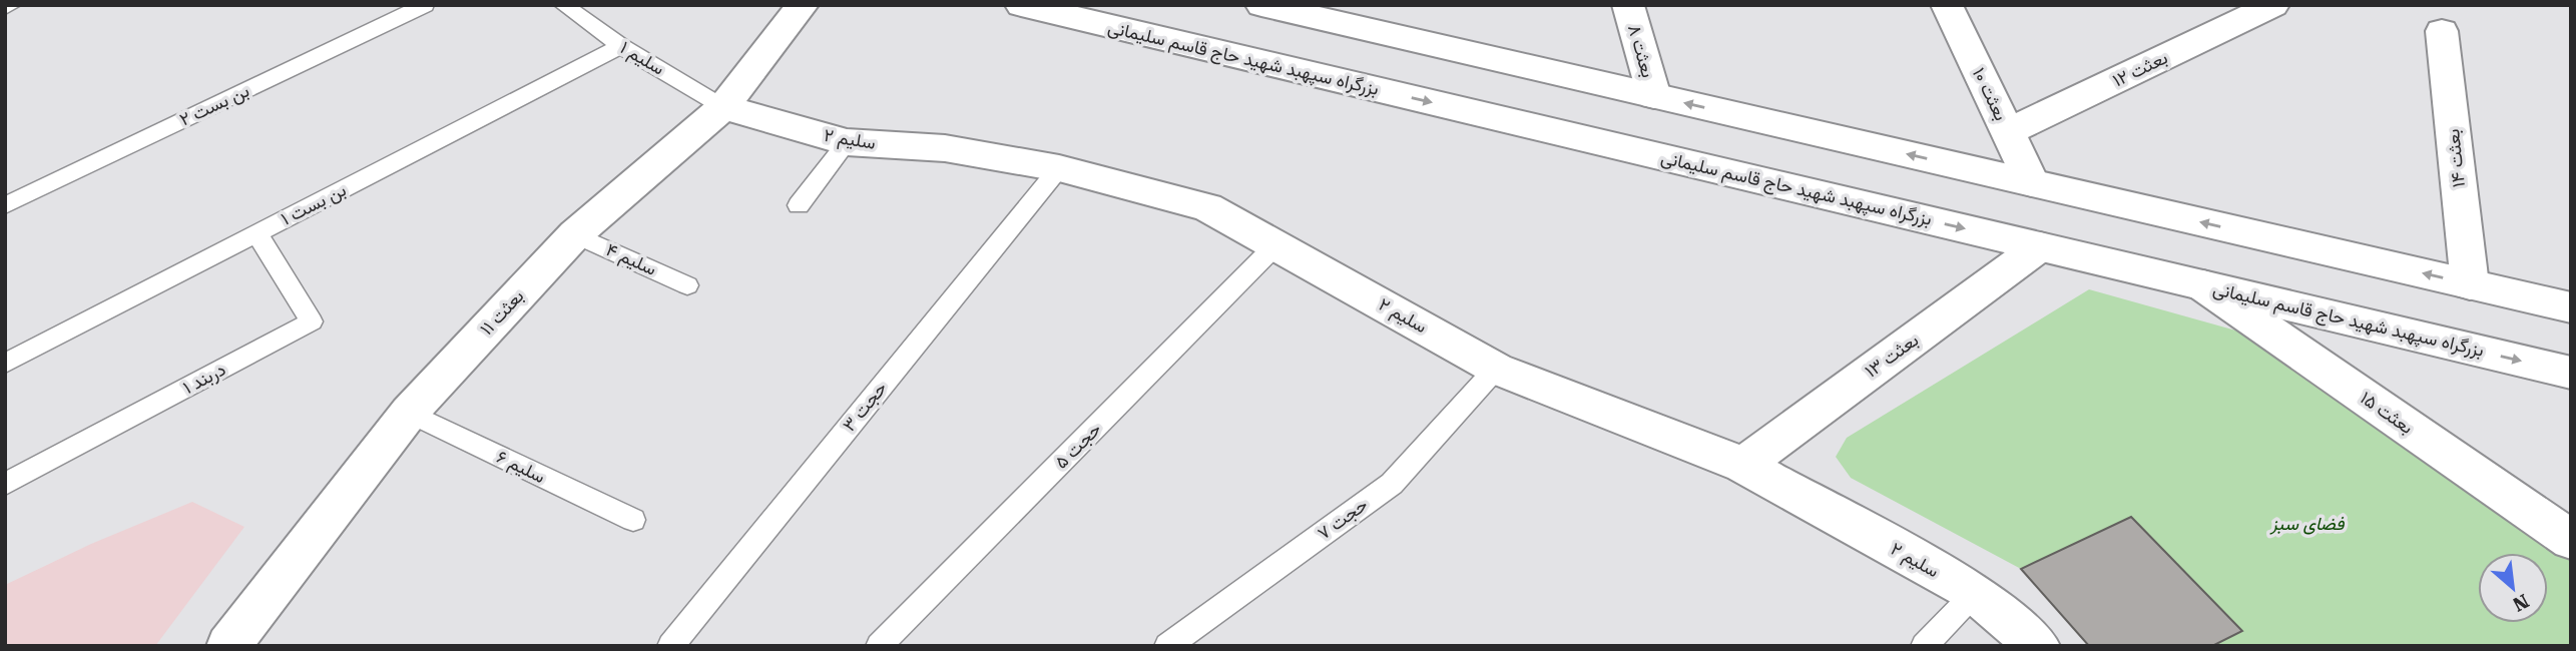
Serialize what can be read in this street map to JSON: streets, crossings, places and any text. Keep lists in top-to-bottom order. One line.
{"streets":{"main road":["بعثت ۸","بزرگراه سپهبد شهید حاج قاسم سلیمانی","بعثت ۱۲","بعثت ۱۰","سلیم ۲","بعثت ۱۴","بعثت ۱۱","بعثت ۱۳","بعثت ۱۵"],"lane":["سلیم ۱","بن بست ۲","بن بست ۱","سلیم ۴","دربند ۱","حجت ۳","حجت ۵","سلیم ۶","حجت ۷"]},"crossings":[["سلیم ۱","سلیم ۲"],["سلیم ۱","بن بست ۱"],["سلیم ۱","بعثت ۱۱"],["بزرگراه سپهبد شهید حاج قاسم سلیمانی","بعثت ۱۳"],["بزرگراه سپهبد شهید حاج قاسم سلیمانی","بعثت ۱۵"],["بعثت ۱۲","بعثت ۱۰"],["سلیم ۲","بعثت ۱۱"],["سلیم ۲","بعثت ۱۳"],["سلیم ۲","حجت ۳"],["سلیم ۲","حجت ۵"],["سلیم ۲","حجت ۷"],["بن بست ۱","دربند ۱"],["سلیم ۴","بعثت ۱۱"],["بعثت ۱۱","سلیم ۶"]],"parks":["فضای سبز"],"north":"bottom right"}
